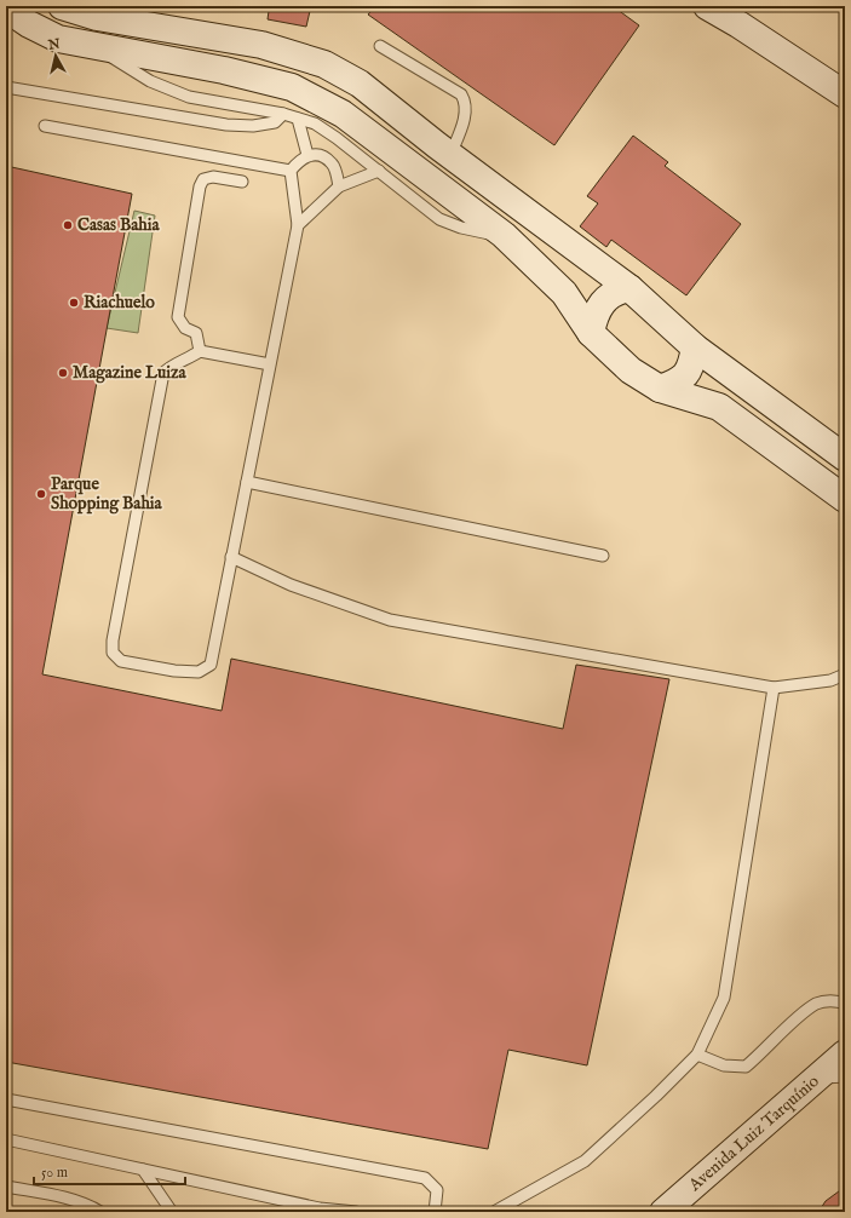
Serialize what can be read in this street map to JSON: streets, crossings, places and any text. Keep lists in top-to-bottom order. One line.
{"streets":{"street":["Avenida Luiz Tarquínio"]},"places":["Casas Bahia","Riachuelo","Magazine Luiza","Parque Shopping Bahia"],"scale_bar":"50 m","north":"top"}
